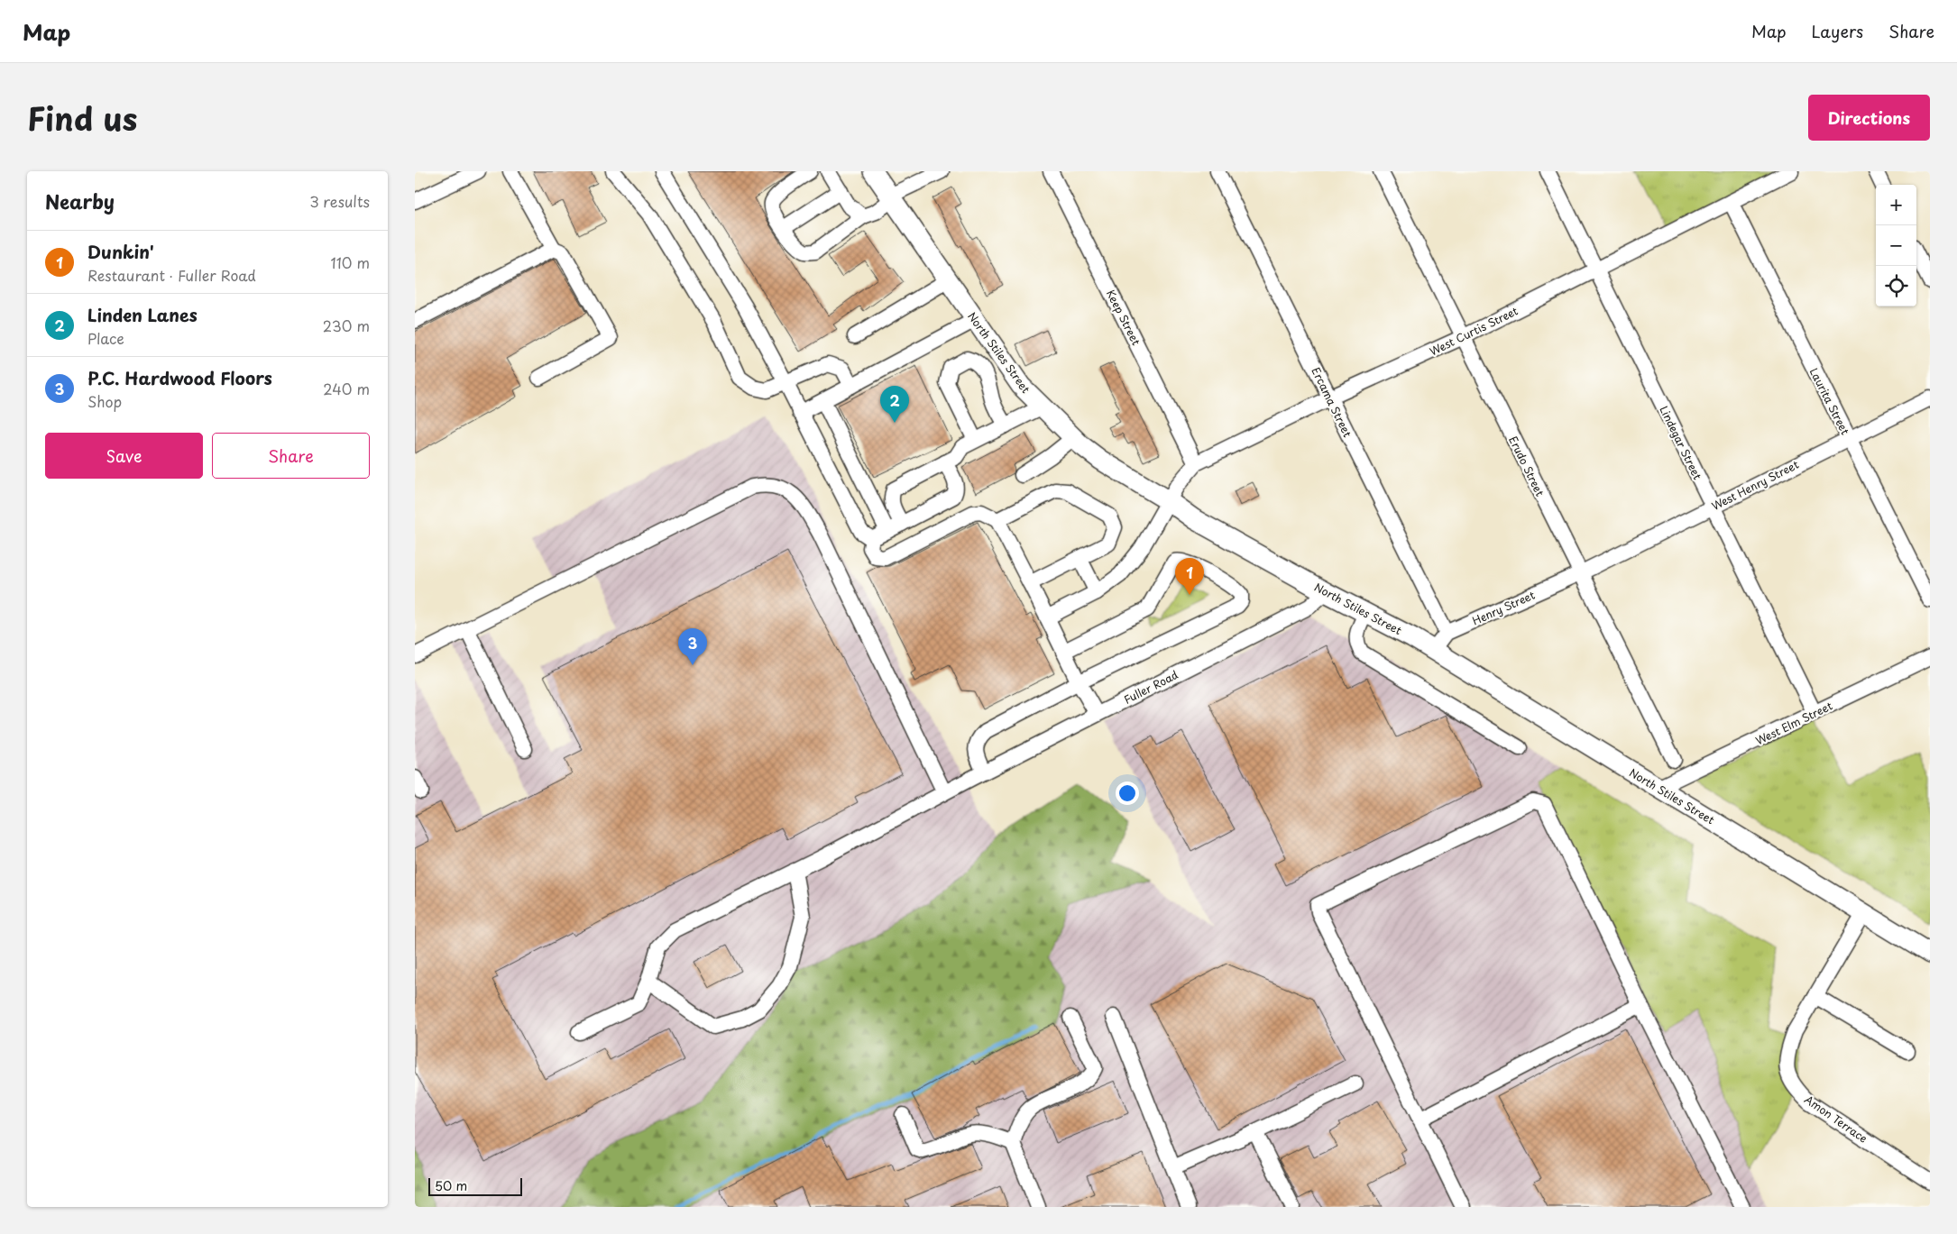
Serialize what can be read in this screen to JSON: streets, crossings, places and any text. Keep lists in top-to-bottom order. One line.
{"streets":{"main road":["North Stiles Street"],"street":["Keep Street","West Curtis Street","Laurita Street","Ercama Street","Lindegar Street","Erudo Street","West Henry Street","Henry Street","Fuller Road","West Elm Street","Amon Terrace"]},"crossings":[["Keep Street","West Curtis Street"],["West Curtis Street","North Stiles Street"],["West Curtis Street","Laurita Street"],["West Curtis Street","Ercama Street"],["West Curtis Street","Lindegar Street"],["West Curtis Street","Erudo Street"],["North Stiles Street","Henry Street"],["North Stiles Street","Fuller Road"],["North Stiles Street","West Elm Street"],["North Stiles Street","Amon Terrace"],["Laurita Street","West Henry Street"],["Ercama Street","Henry Street"],["Lindegar Street","West Henry Street"],["Lindegar Street","West Elm Street"],["Erudo Street","West Henry Street"],["Erudo Street","Henry Street"],["West Henry Street","Henry Street"]],"scale_bar":"50 m","page":{"header":"Map","nav":["Map","Layers","Share"],"title":"Find us","buttons":["Directions",["Save","Share"]],"heading":["Nearby","3 results"],"map_buttons":["+","−"],"list":[{"mark":"1","name":"Dunkin'","note":"Restaurant · Fuller Road","value":"110 m"},{"mark":"2","name":"Linden Lanes","note":"Place","value":"230 m"},{"mark":"3","name":"P.C. Hardwood Floors","note":"Shop","value":"240 m"}],"pins":["2","1","3"],"scale":"50 m"}}
